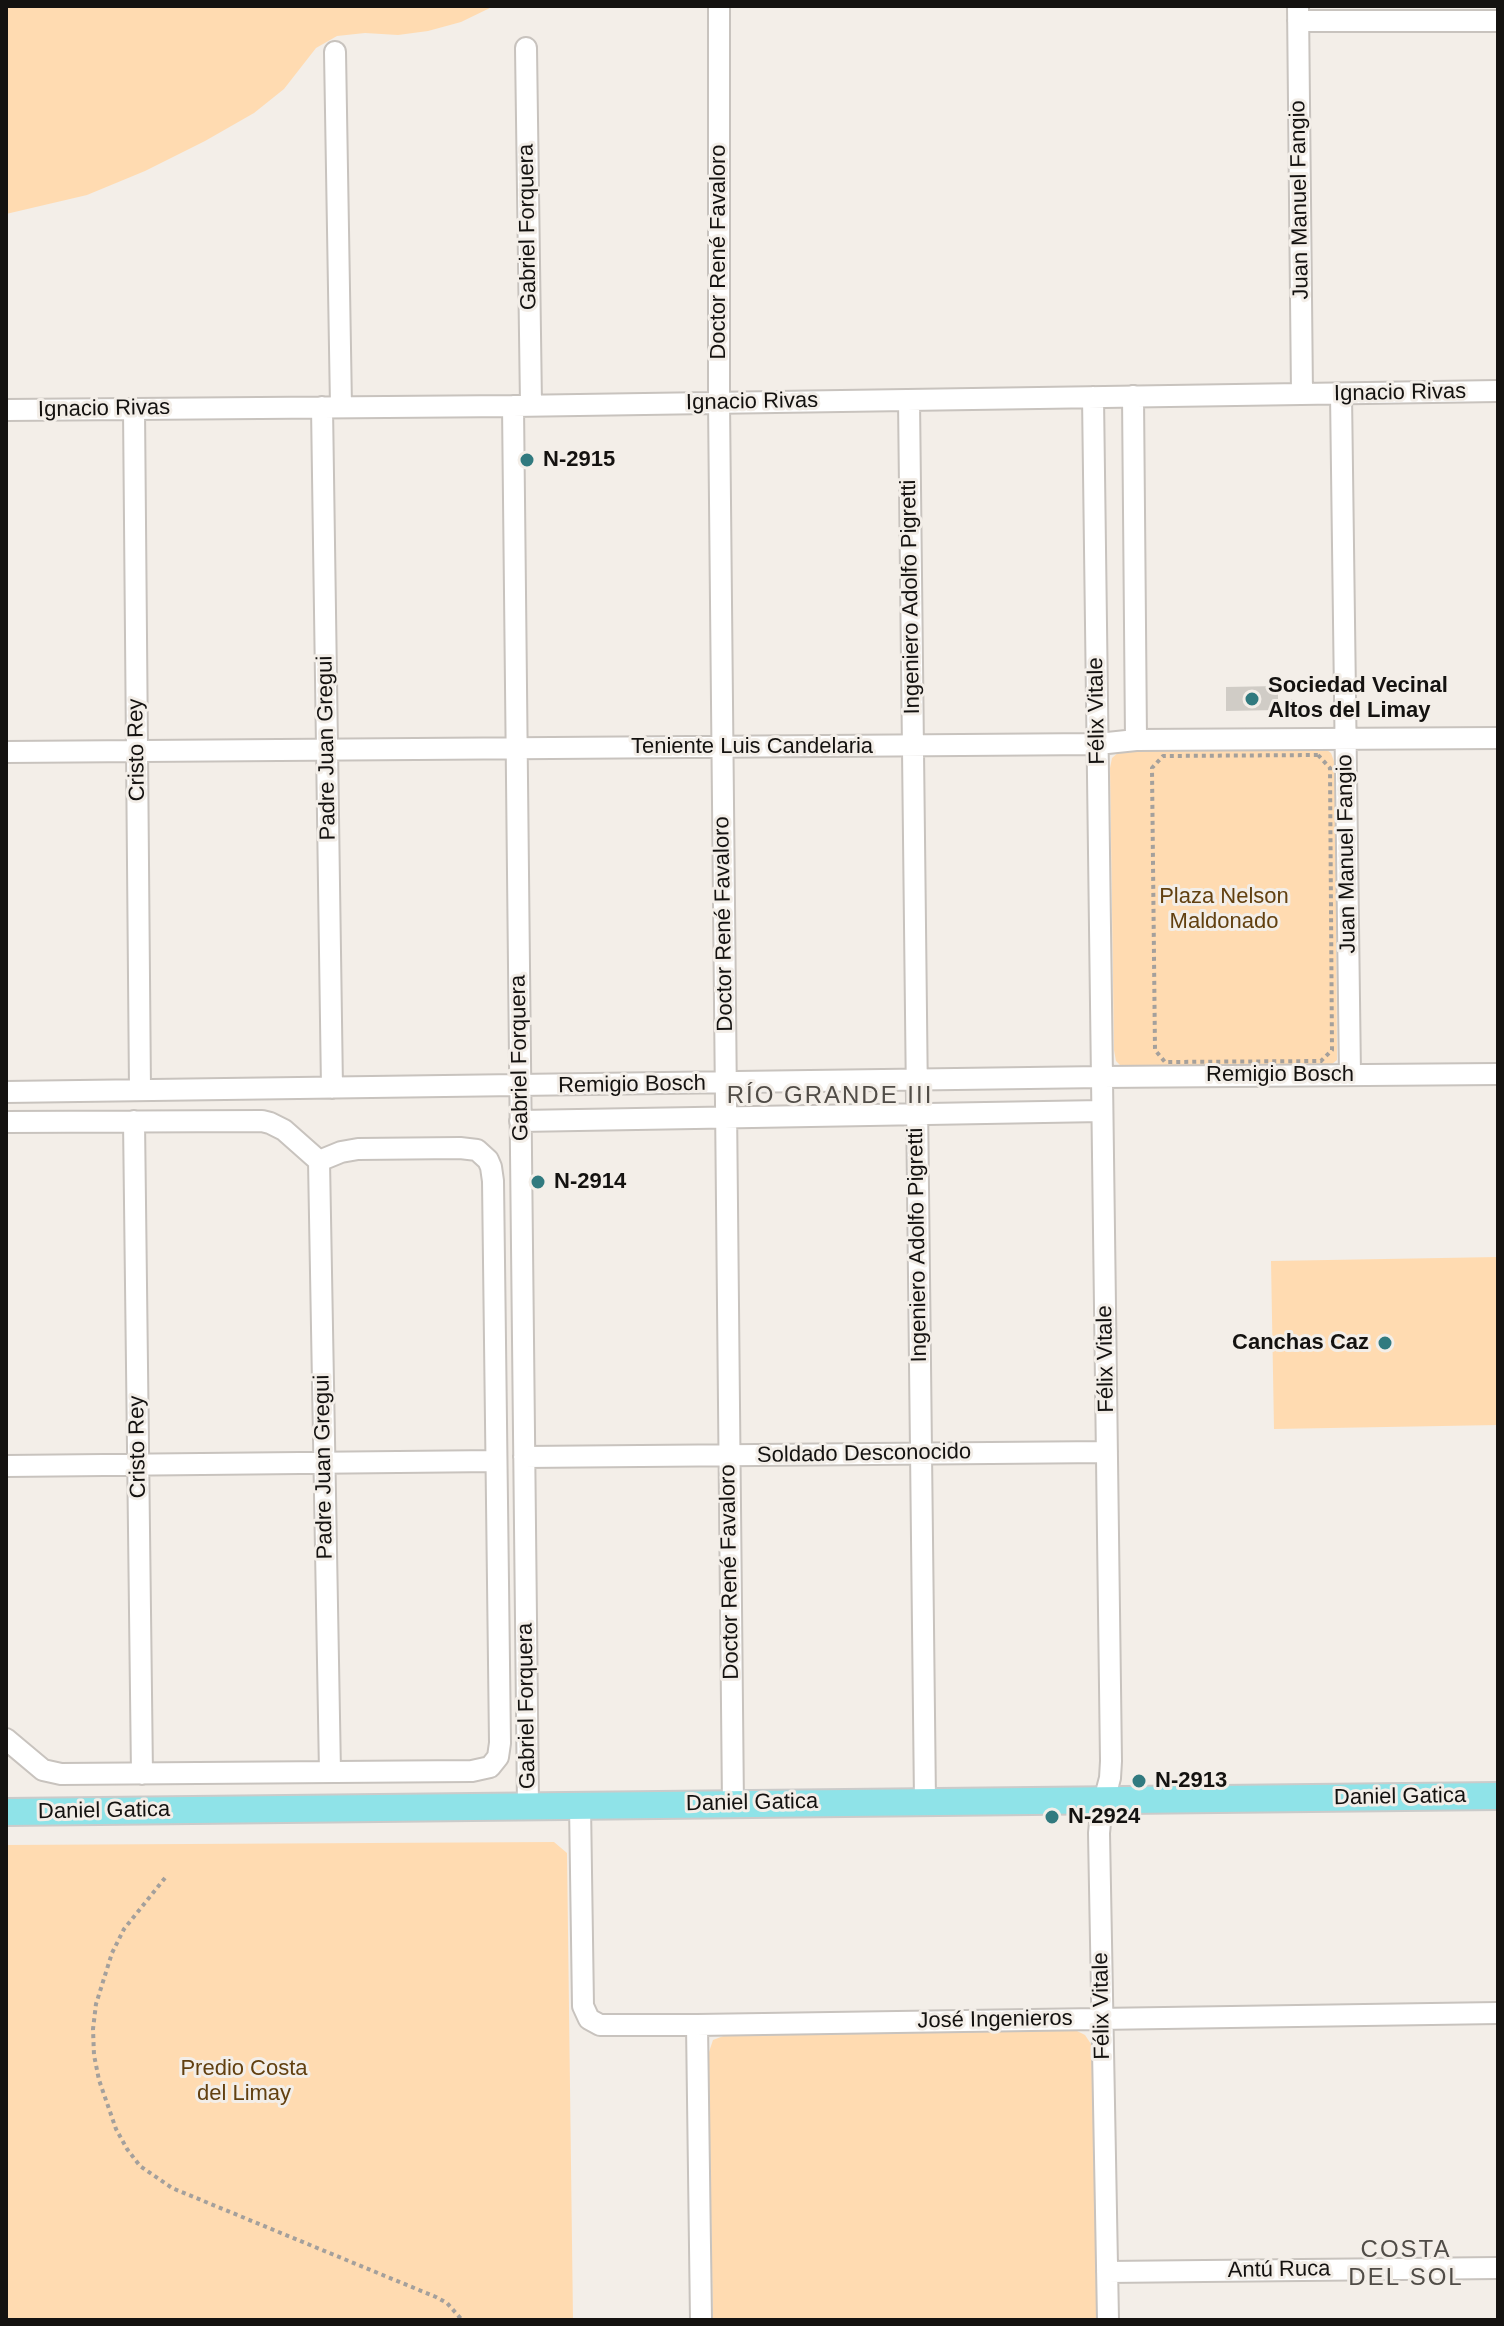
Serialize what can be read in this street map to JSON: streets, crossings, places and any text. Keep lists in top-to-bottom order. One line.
{"streets":{"main road":["Daniel Gatica"],"street":["Juan Manuel Fangio","Gabriel Forquera","Doctor René Favaloro","Ignacio Rivas","Ingeniero Adolfo Pigretti","Félix Vitale","Teniente Luis Candelaria","Padre Juan Gregui","Cristo Rey","Remigio Bosch","Soldado Desconocido","José Ingenieros","Antú Ruca"]},"crossings":[["Juan Manuel Fangio","Ignacio Rivas"],["Juan Manuel Fangio","Teniente Luis Candelaria"],["Juan Manuel Fangio","Remigio Bosch"],["Gabriel Forquera","Ignacio Rivas"],["Gabriel Forquera","Teniente Luis Candelaria"],["Gabriel Forquera","Padre Juan Gregui"],["Gabriel Forquera","Remigio Bosch"],["Gabriel Forquera","Soldado Desconocido"],["Gabriel Forquera","Daniel Gatica"],["Doctor René Favaloro","Ignacio Rivas"],["Doctor René Favaloro","Teniente Luis Candelaria"],["Doctor René Favaloro","Remigio Bosch"],["Doctor René Favaloro","Soldado Desconocido"],["Doctor René Favaloro","Daniel Gatica"],["Ignacio Rivas","Ingeniero Adolfo Pigretti"],["Ignacio Rivas","Félix Vitale"],["Ignacio Rivas","Padre Juan Gregui"],["Ignacio Rivas","Cristo Rey"],["Ingeniero Adolfo Pigretti","Teniente Luis Candelaria"],["Ingeniero Adolfo Pigretti","Remigio Bosch"],["Ingeniero Adolfo Pigretti","Soldado Desconocido"],["Ingeniero Adolfo Pigretti","Daniel Gatica"],["Félix Vitale","Teniente Luis Candelaria"],["Félix Vitale","Remigio Bosch"],["Félix Vitale","Soldado Desconocido"],["Félix Vitale","Daniel Gatica"],["Félix Vitale","José Ingenieros"],["Félix Vitale","Antú Ruca"],["Teniente Luis Candelaria","Padre Juan Gregui"],["Teniente Luis Candelaria","Cristo Rey"],["Padre Juan Gregui","Remigio Bosch"],["Padre Juan Gregui","Daniel Gatica"],["Cristo Rey","Remigio Bosch"],["Cristo Rey","Daniel Gatica"],["Daniel Gatica","José Ingenieros"]],"districts":["RÍO GRANDE III","COSTA DEL SOL"],"parks":["Plaza Nelson Maldonado","Predio Costa del Limay"],"places":["N-2915","Sociedad Vecinal Altos del Limay","N-2914","Canchas Caz","N-2913","N-2924"]}
